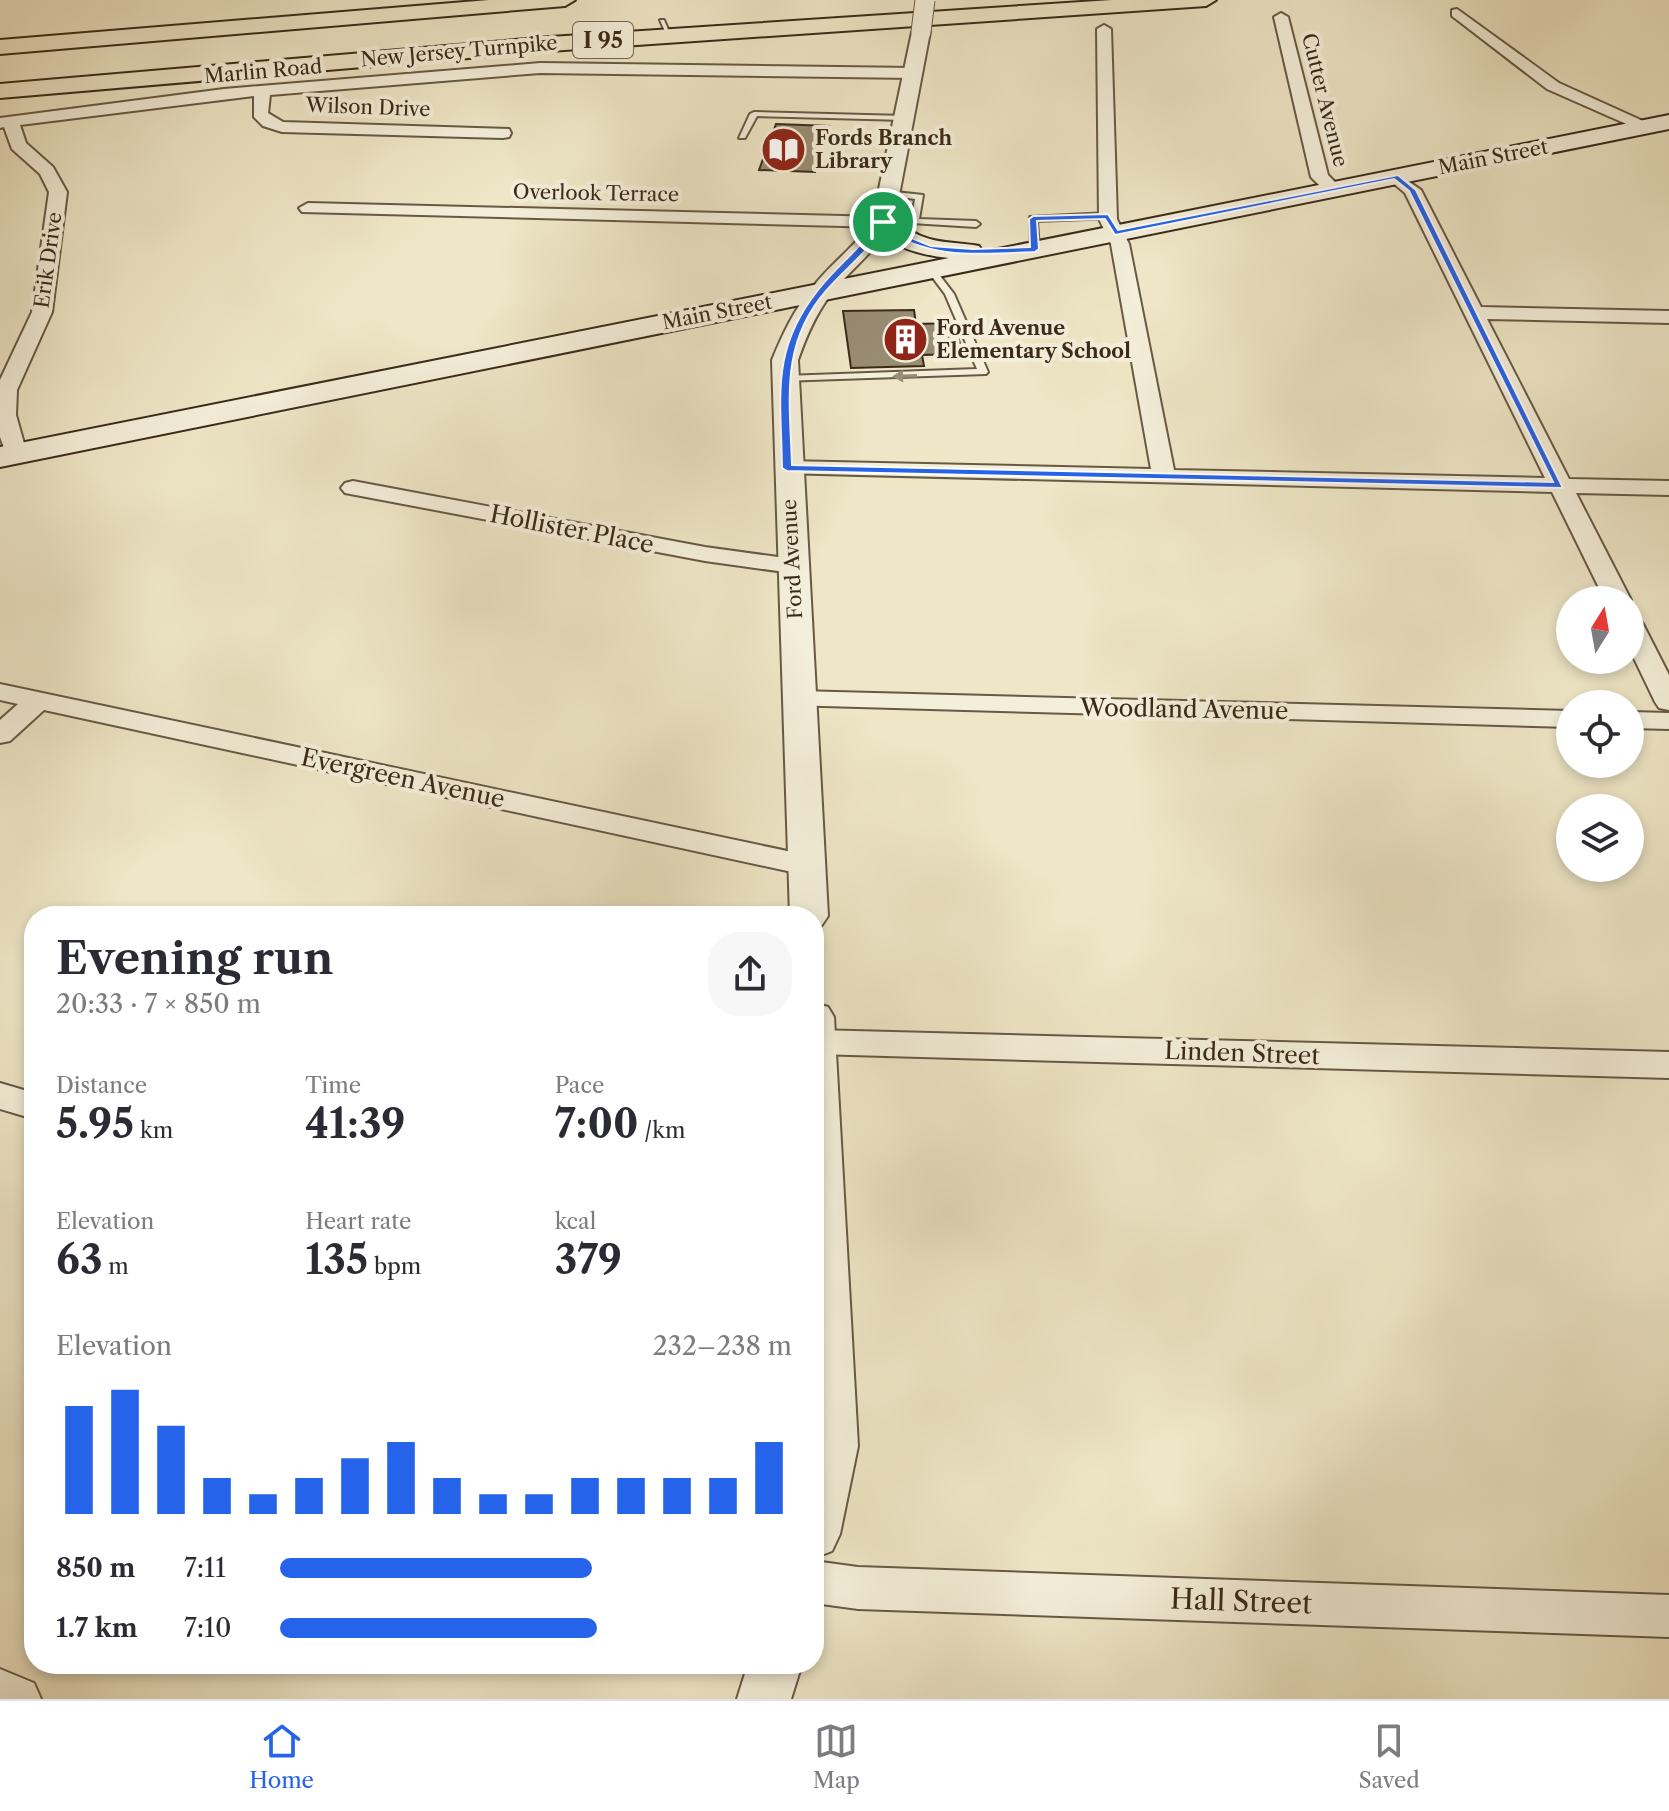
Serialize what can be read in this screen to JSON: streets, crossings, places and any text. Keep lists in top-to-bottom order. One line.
{"streets":{"highway":["I 95","New Jersey Turnpike"],"main road":["Main Street"],"street":["Marlin Road","Cutter Avenue","Wilson Drive","Overlook Terrace","Erik Drive","Hollister Place","Ford Avenue","Woodland Avenue","Evergreen Avenue","Linden Street","Hall Street"]},"crossings":[["Marlin Road","Wilson Drive"],["Marlin Road","Erik Drive"],["Marlin Road","Ford Avenue"],["Cutter Avenue","Main Street"],["Main Street","Erik Drive"],["Main Street","Ford Avenue"],["Overlook Terrace","Ford Avenue"],["Hollister Place","Ford Avenue"],["Ford Avenue","Woodland Avenue"],["Ford Avenue","Evergreen Avenue"]],"places":{"library":["Fords Branch Library"],"building":["Ford Avenue Elementary School"]},"north":"top","page":{"heading":["Evening run","20:33 · 7 × 850 m"],"stats":[["Distance","5.95 km"],["Time","41:39"],["Pace","7:00 /km"],["Elevation","63 m"],["Heart rate","135 bpm"],["kcal","379"]],"chart":["Elevation","232–238 m"],"list":[{"name":"850 m","note":"7:11"},{"name":"1.7 km","note":"7:10"}],"tabs":["Home","Map","Saved"]}}
